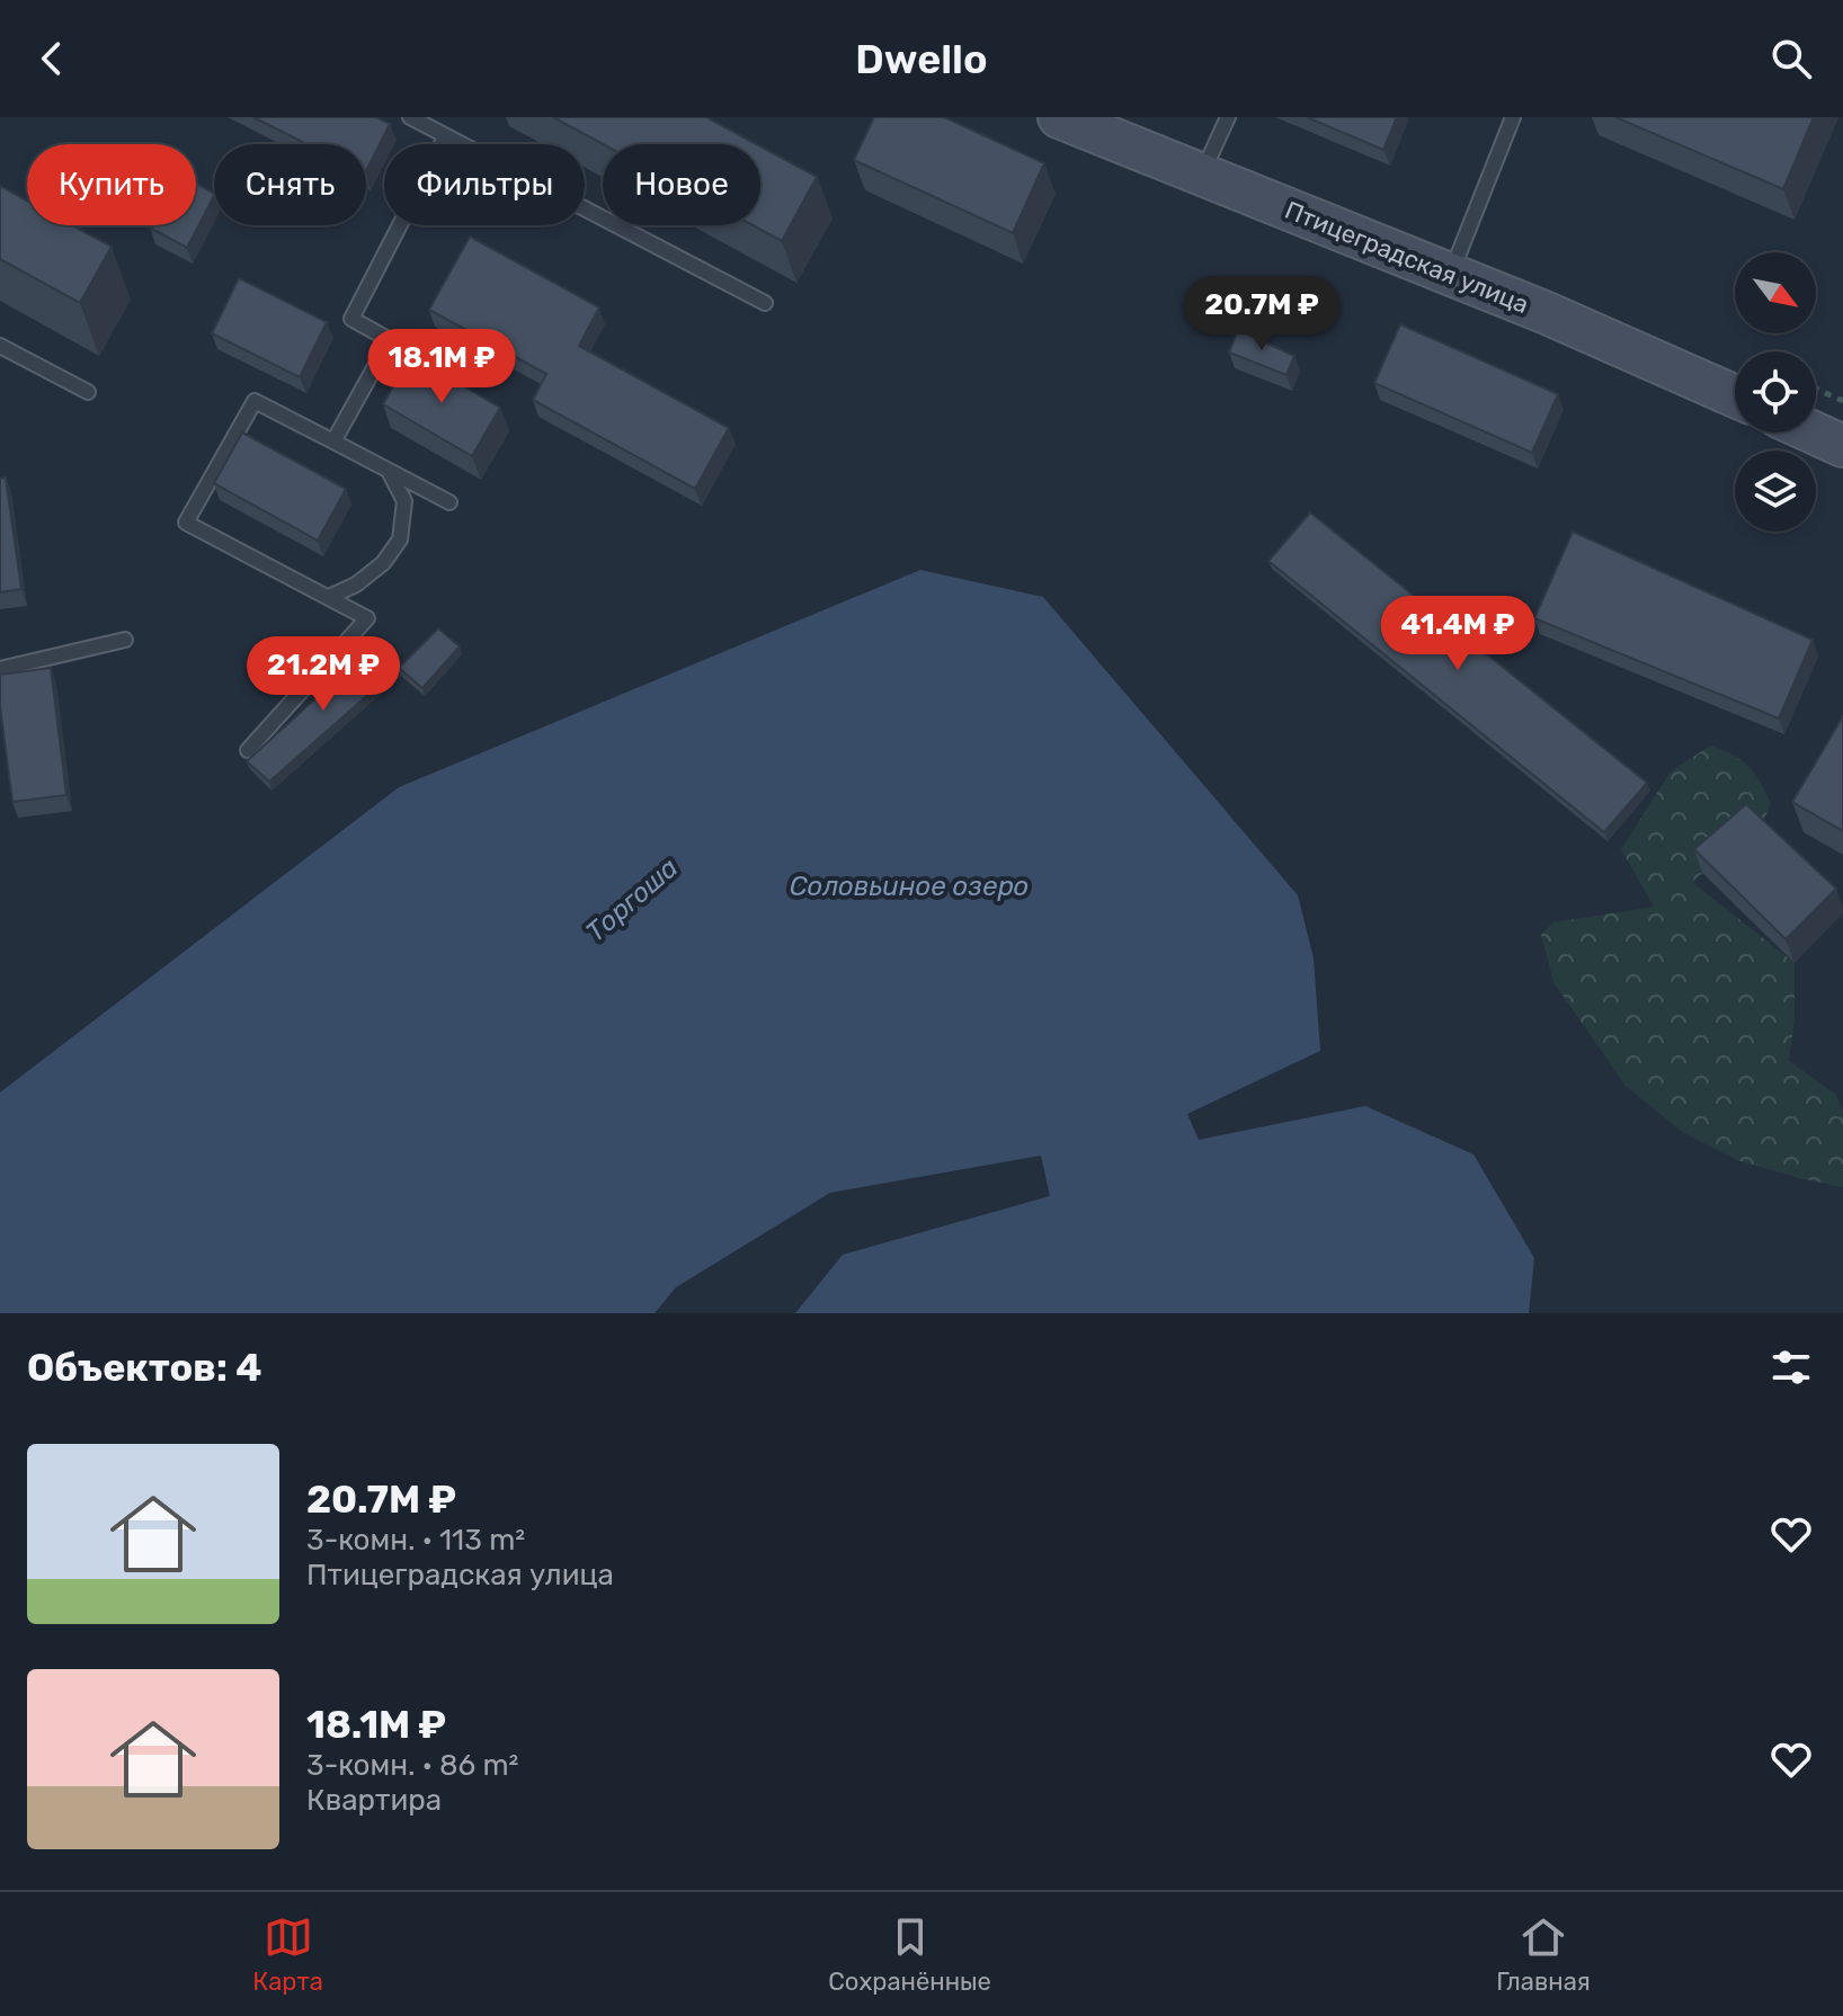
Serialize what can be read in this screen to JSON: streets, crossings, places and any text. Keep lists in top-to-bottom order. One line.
{"streets":{"street":["Птицеградская улица"]},"water":["Соловьиное озеро","Торгоша"],"north":"bottom right","page":{"header":"Dwello","chip":["Купить","Снять","Фильтры","Новое"],"price":["20.7M ₽","18.1M ₽","41.4M ₽","21.2M ₽"],"heading":"Объектов: 4","list":[{"name":"20.7M ₽","note":"3-комн. · 113 m² · Птицеградская улица"},{"name":"18.1M ₽","note":"3-комн. · 86 m² · Квартира"}],"tabs":["Карта","Сохранённые","Главная"]}}
